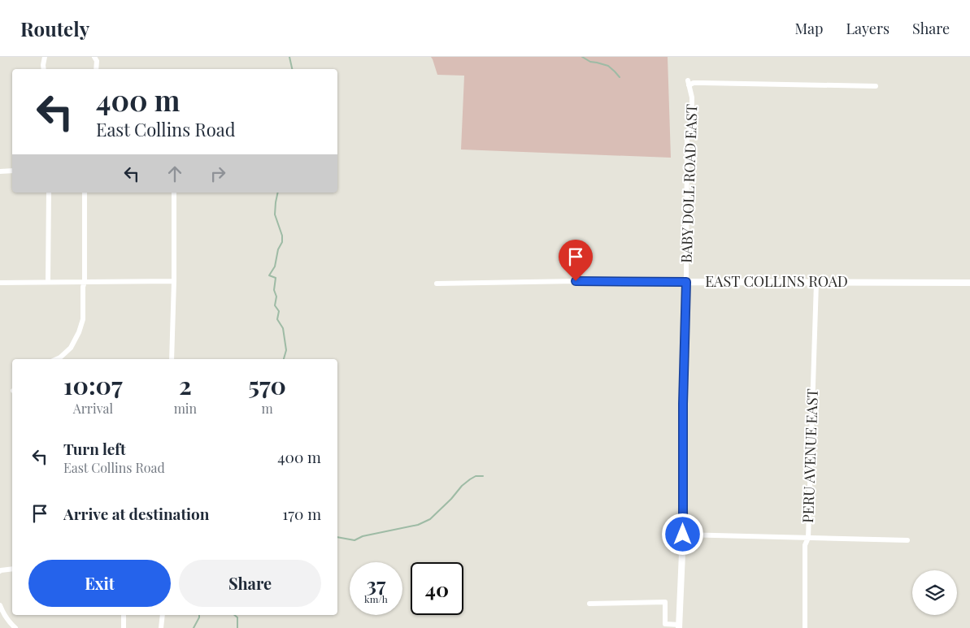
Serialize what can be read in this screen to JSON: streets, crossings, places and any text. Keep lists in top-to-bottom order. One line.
{"streets":{"street":["BABY DOLL ROAD EAST","EAST COLLINS ROAD","PERU AVENUE EAST"]},"crossings":[["BABY DOLL ROAD EAST","EAST COLLINS ROAD"],["EAST COLLINS ROAD","PERU AVENUE EAST"]],"page":{"header":"Routely","nav":["Map","Layers","Share"],"turn":["400 m","East Collins Road"],"eta":["10:07","Arrival","2","min","570","m"],"list":[{"name":"Turn left","note":"East Collins Road","value":"400 m"},{"name":"Arrive at destination","value":"170 m"}],"buttons":["Exit","Share"],"speed":"37 km/h","limit":"40"}}
